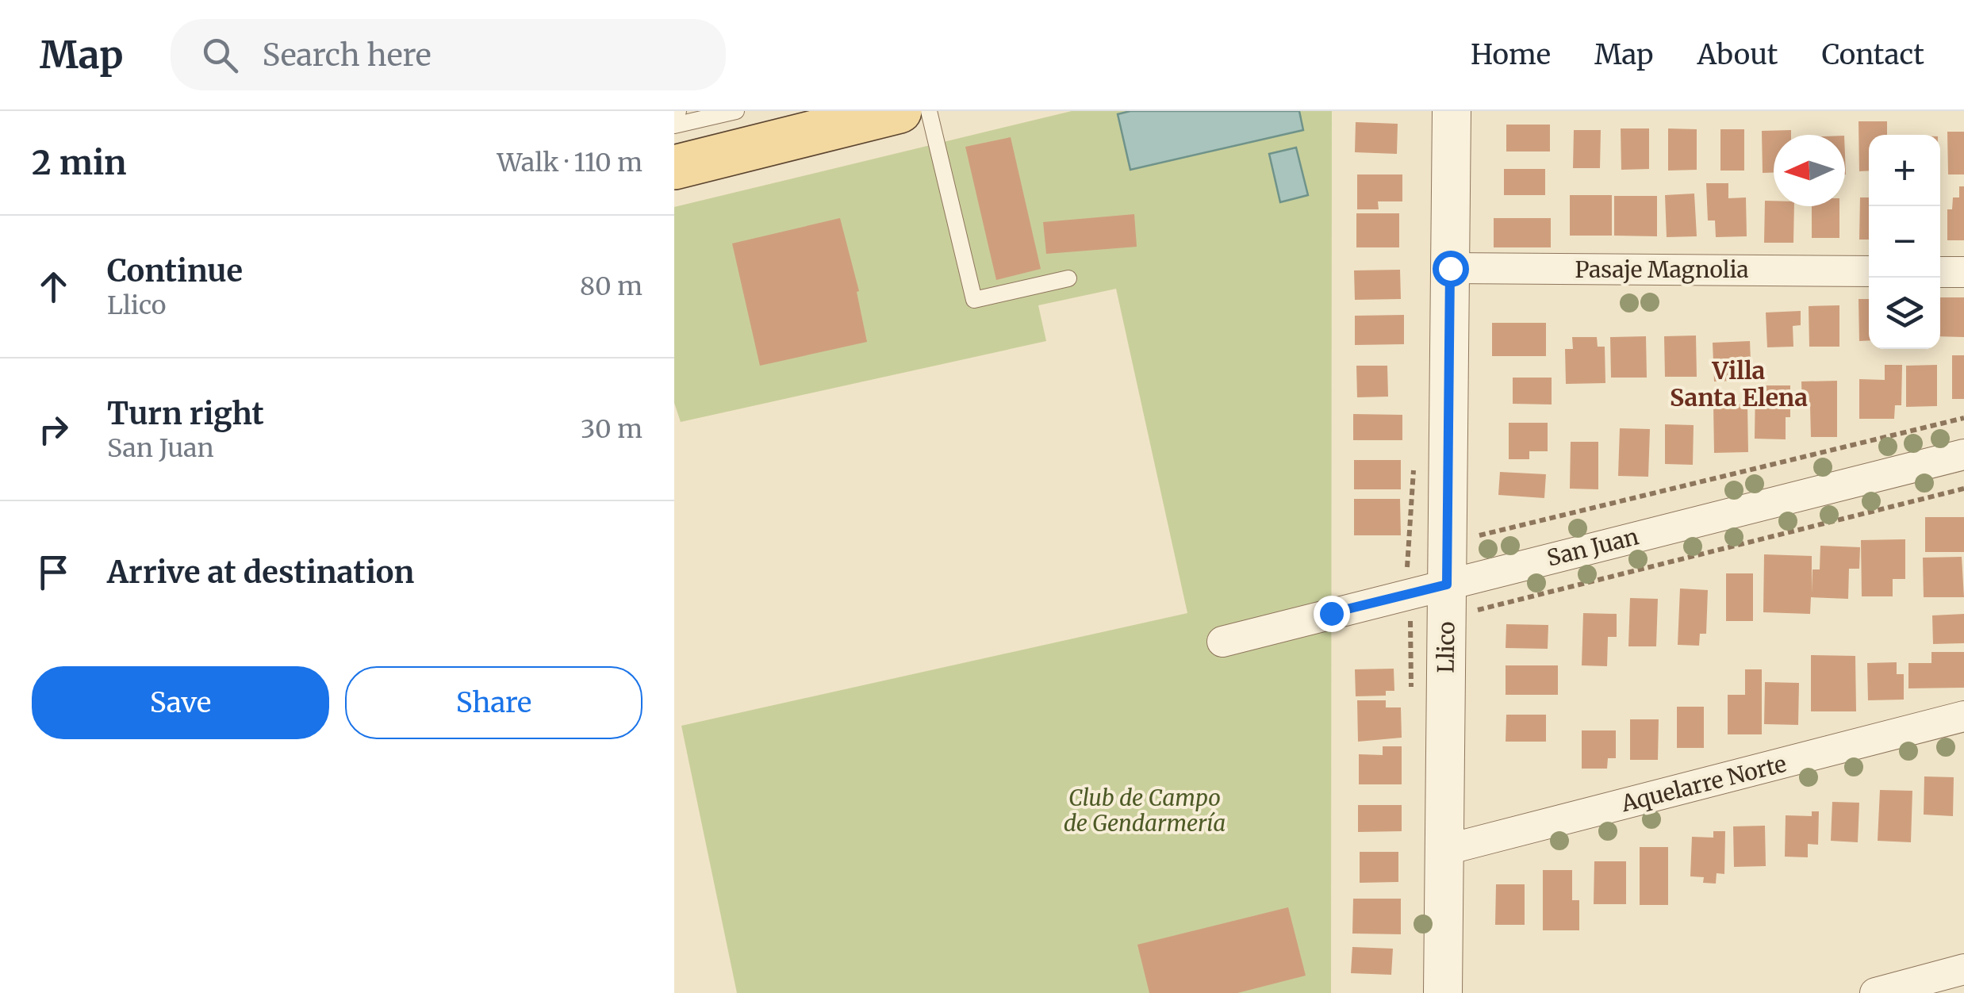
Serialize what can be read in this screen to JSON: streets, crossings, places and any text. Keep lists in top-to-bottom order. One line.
{"streets":{"street":["Pasaje Magnolia","San Juan","Llico","Aquelarre Norte"]},"crossings":[["Pasaje Magnolia","Llico"],["San Juan","Llico"],["Llico","Aquelarre Norte"]],"districts":["Villa Santa Elena"],"parks":["Club de Campo de Gendarmería"],"north":"left","page":{"header":"Map","search":"Search here","nav":["Home","Map","About","Contact"],"heading":["2 min","Walk · 110 m"],"map_buttons":["+","−"],"list":[["Continue","Llico","80 m"],["Turn right","San Juan","30 m"],"Arrive at destination"],"buttons":["Save","Share"]}}
